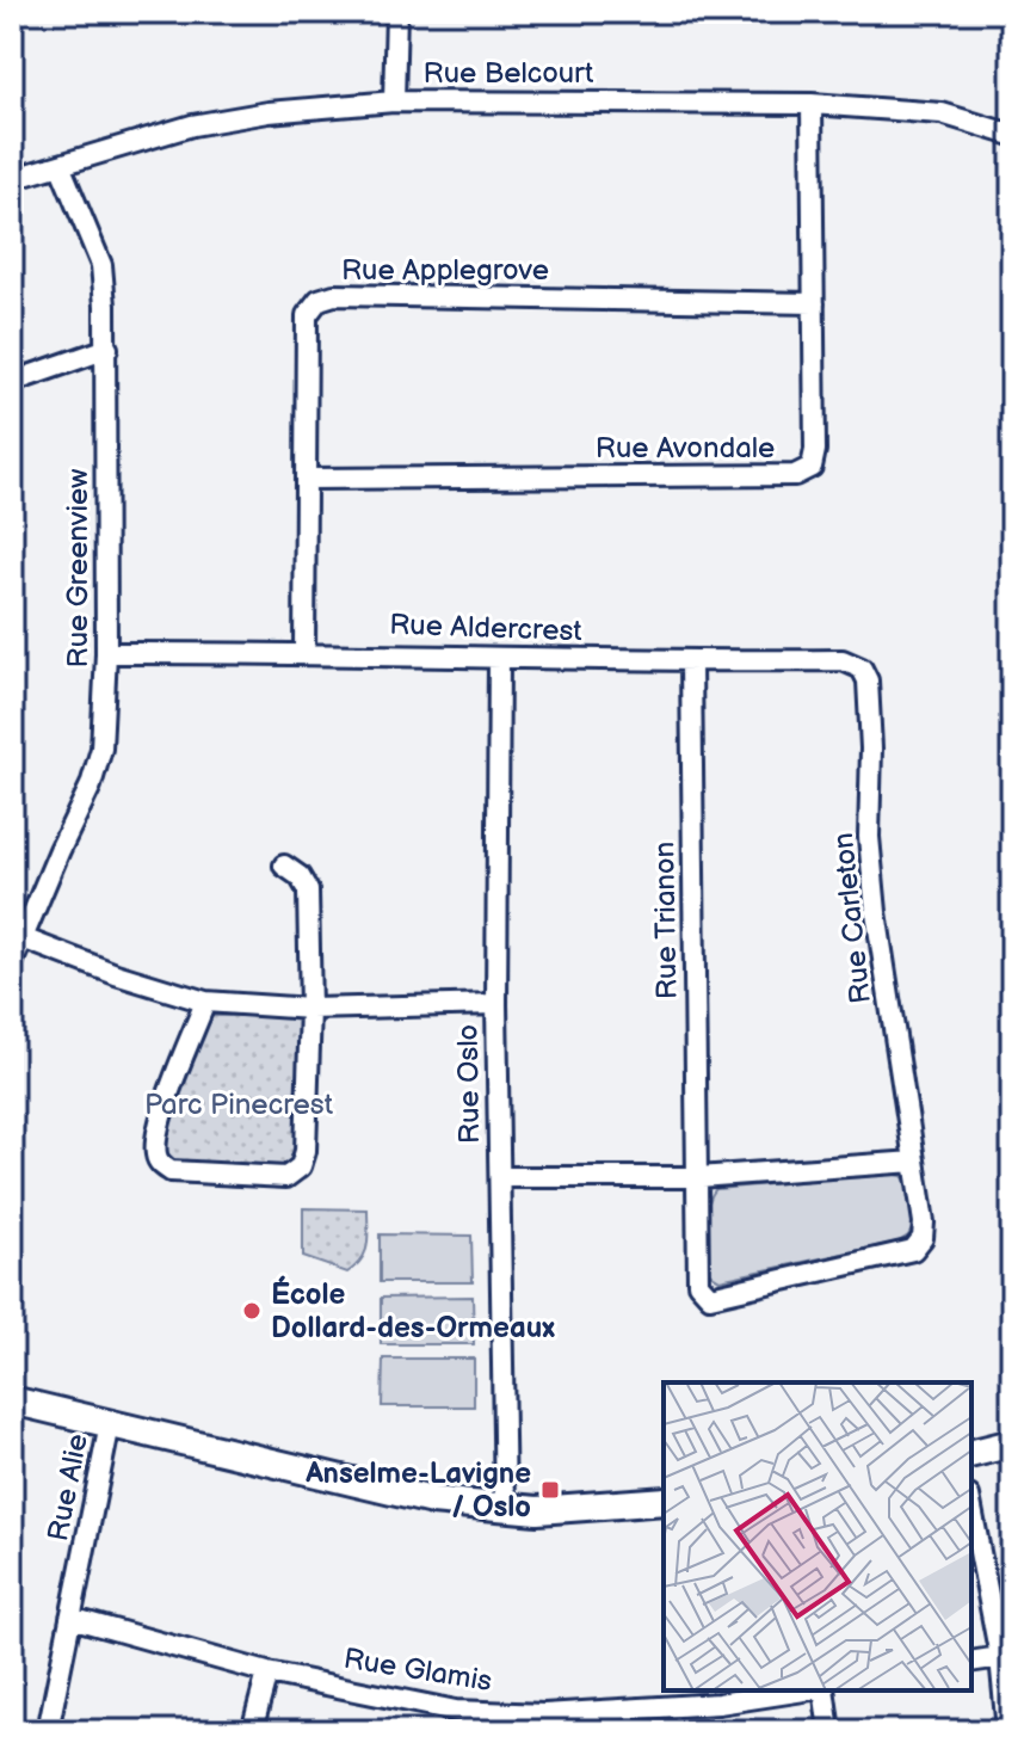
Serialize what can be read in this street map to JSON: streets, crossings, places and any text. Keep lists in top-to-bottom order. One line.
{"streets":{"street":["Rue Belcourt","Rue Applegrove","Rue Avondale","Rue Greenview","Rue Aldercrest","Rue Carleton","Rue Trianon","Rue Oslo","Rue Alie","Rue Glamis"]},"crossings":[["Rue Belcourt","Rue Avondale"],["Rue Belcourt","Rue Greenview"],["Rue Applegrove","Rue Avondale"],["Rue Applegrove","Rue Aldercrest"],["Rue Greenview","Rue Aldercrest"],["Rue Aldercrest","Rue Carleton"],["Rue Aldercrest","Rue Trianon"],["Rue Aldercrest","Rue Oslo"],["Rue Carleton","Rue Trianon"],["Rue Alie","Rue Glamis"]],"parks":["Parc Pinecrest"],"places":{"other":["École Dollard-des-Ormeaux"],"transit":["Anselme-Lavigne / Oslo"]}}
